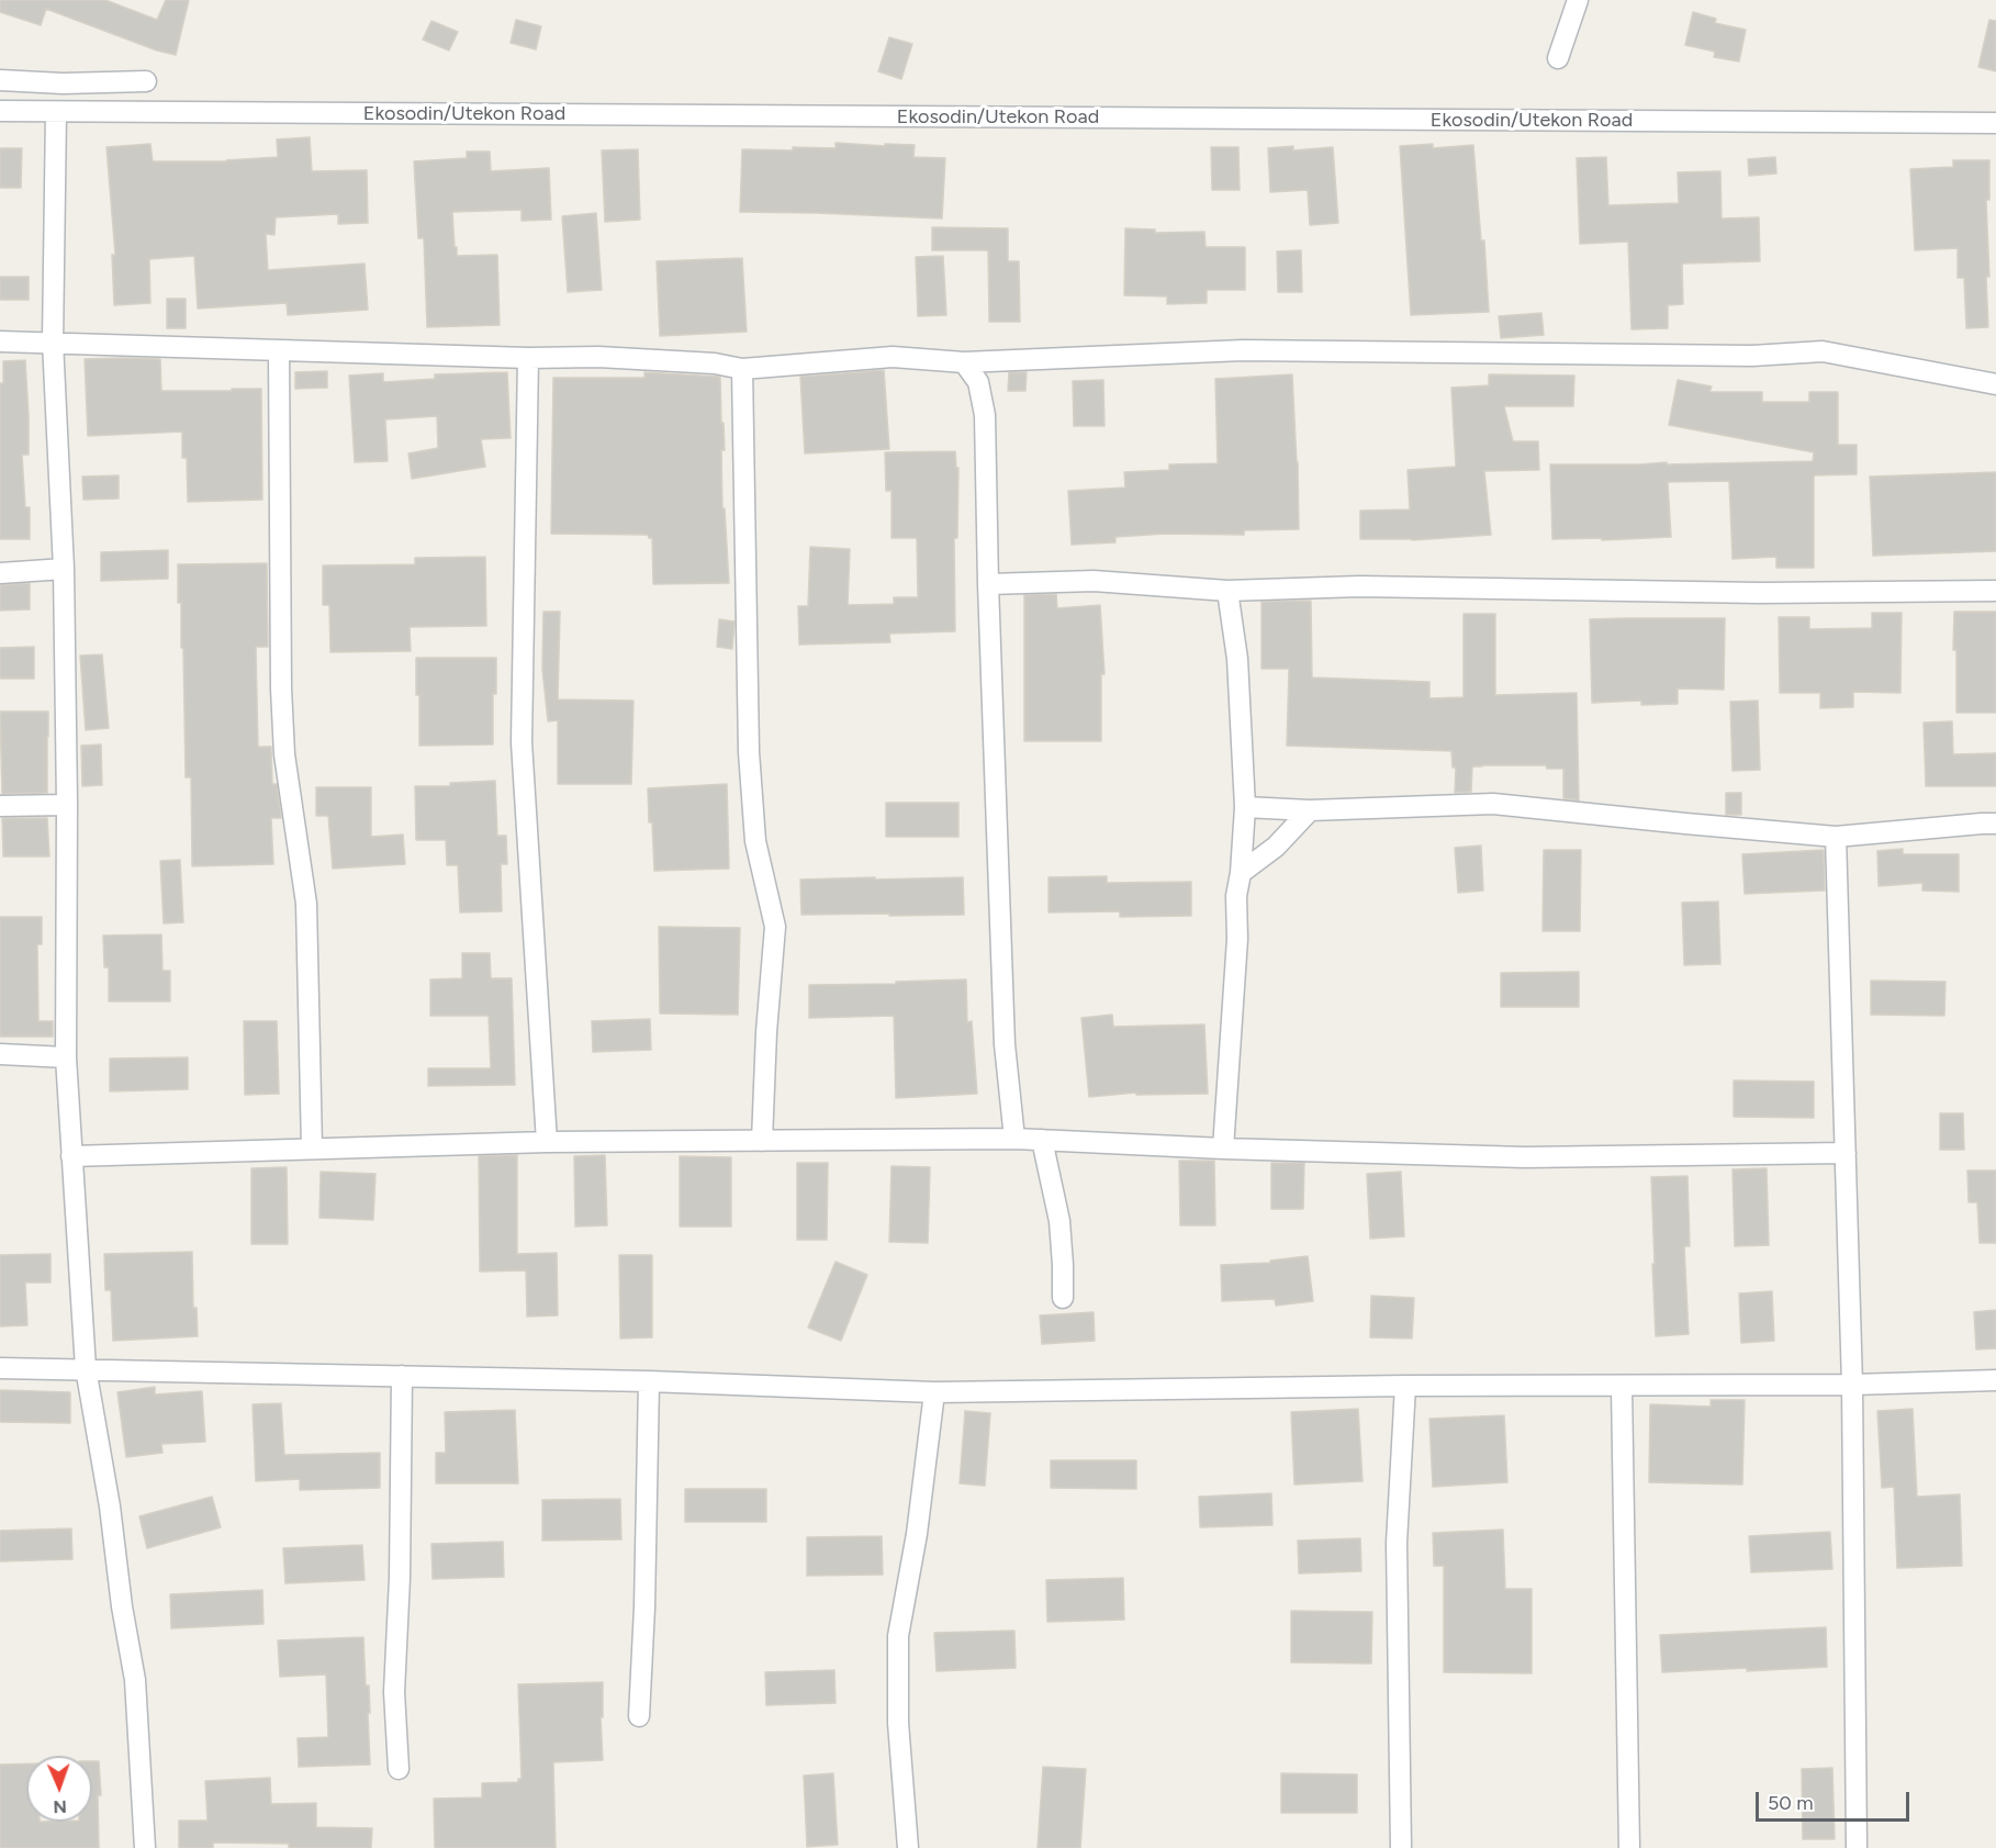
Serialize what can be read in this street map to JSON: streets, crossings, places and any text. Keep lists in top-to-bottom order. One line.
{"streets":{"street":["Ekosodin/Utekon Road"]},"scale_bar":"50 m","north":"bottom"}
